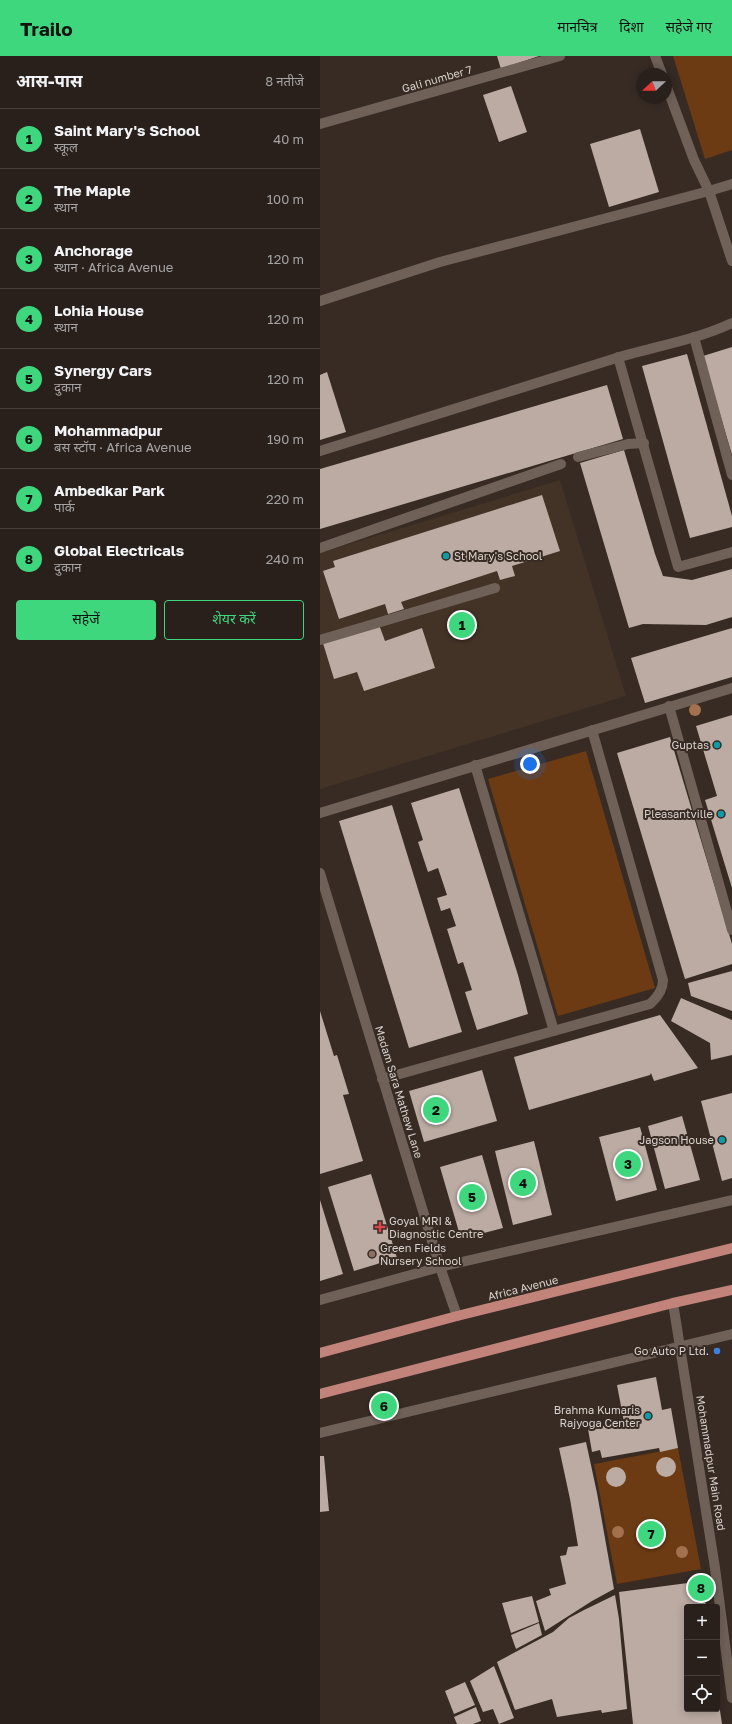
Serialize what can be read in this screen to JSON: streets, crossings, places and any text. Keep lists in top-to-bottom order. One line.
{"streets":{"main road":["Africa Avenue"],"street":["Gali number 7","Madam Sara Mathew Lane","Mohammadpur Main Road"]},"crossings":[["Madam Sara Mathew Lane","Africa Avenue"]],"places":{"other":["St Mary's School","Guptas","Pleasantville","Jagson House","Green Fields Nursery School","Go Auto P Ltd.","Brahma Kumaris Rajyoga Center"],"health":["Goyal MRI & Diagnostic Centre"]},"north":"left","page":{"header":"Trailo","nav":["मानचित्र","दिशा","सहेजे गए"],"heading":["आस-पास","8 नतीजे"],"list":[{"mark":"1","name":"Saint Mary's School","note":"स्कूल","value":"40 m"},{"mark":"2","name":"The Maple","note":"स्थान","value":"100 m"},{"mark":"3","name":"Anchorage","note":"स्थान · Africa Avenue","value":"120 m"},{"mark":"4","name":"Lohia House","note":"स्थान","value":"120 m"},{"mark":"5","name":"Synergy Cars","note":"दुकान","value":"120 m"},{"mark":"6","name":"Mohammadpur","note":"बस स्टॉप · Africa Avenue","value":"190 m"},{"mark":"7","name":"Ambedkar Park","note":"पार्क","value":"220 m"},{"mark":"8","name":"Global Electricals","note":"दुकान","value":"240 m"}],"buttons":["सहेजें","शेयर करें"],"pins":["1","2","3","4","5","6","7","8"],"map_buttons":["+","−"]}}
